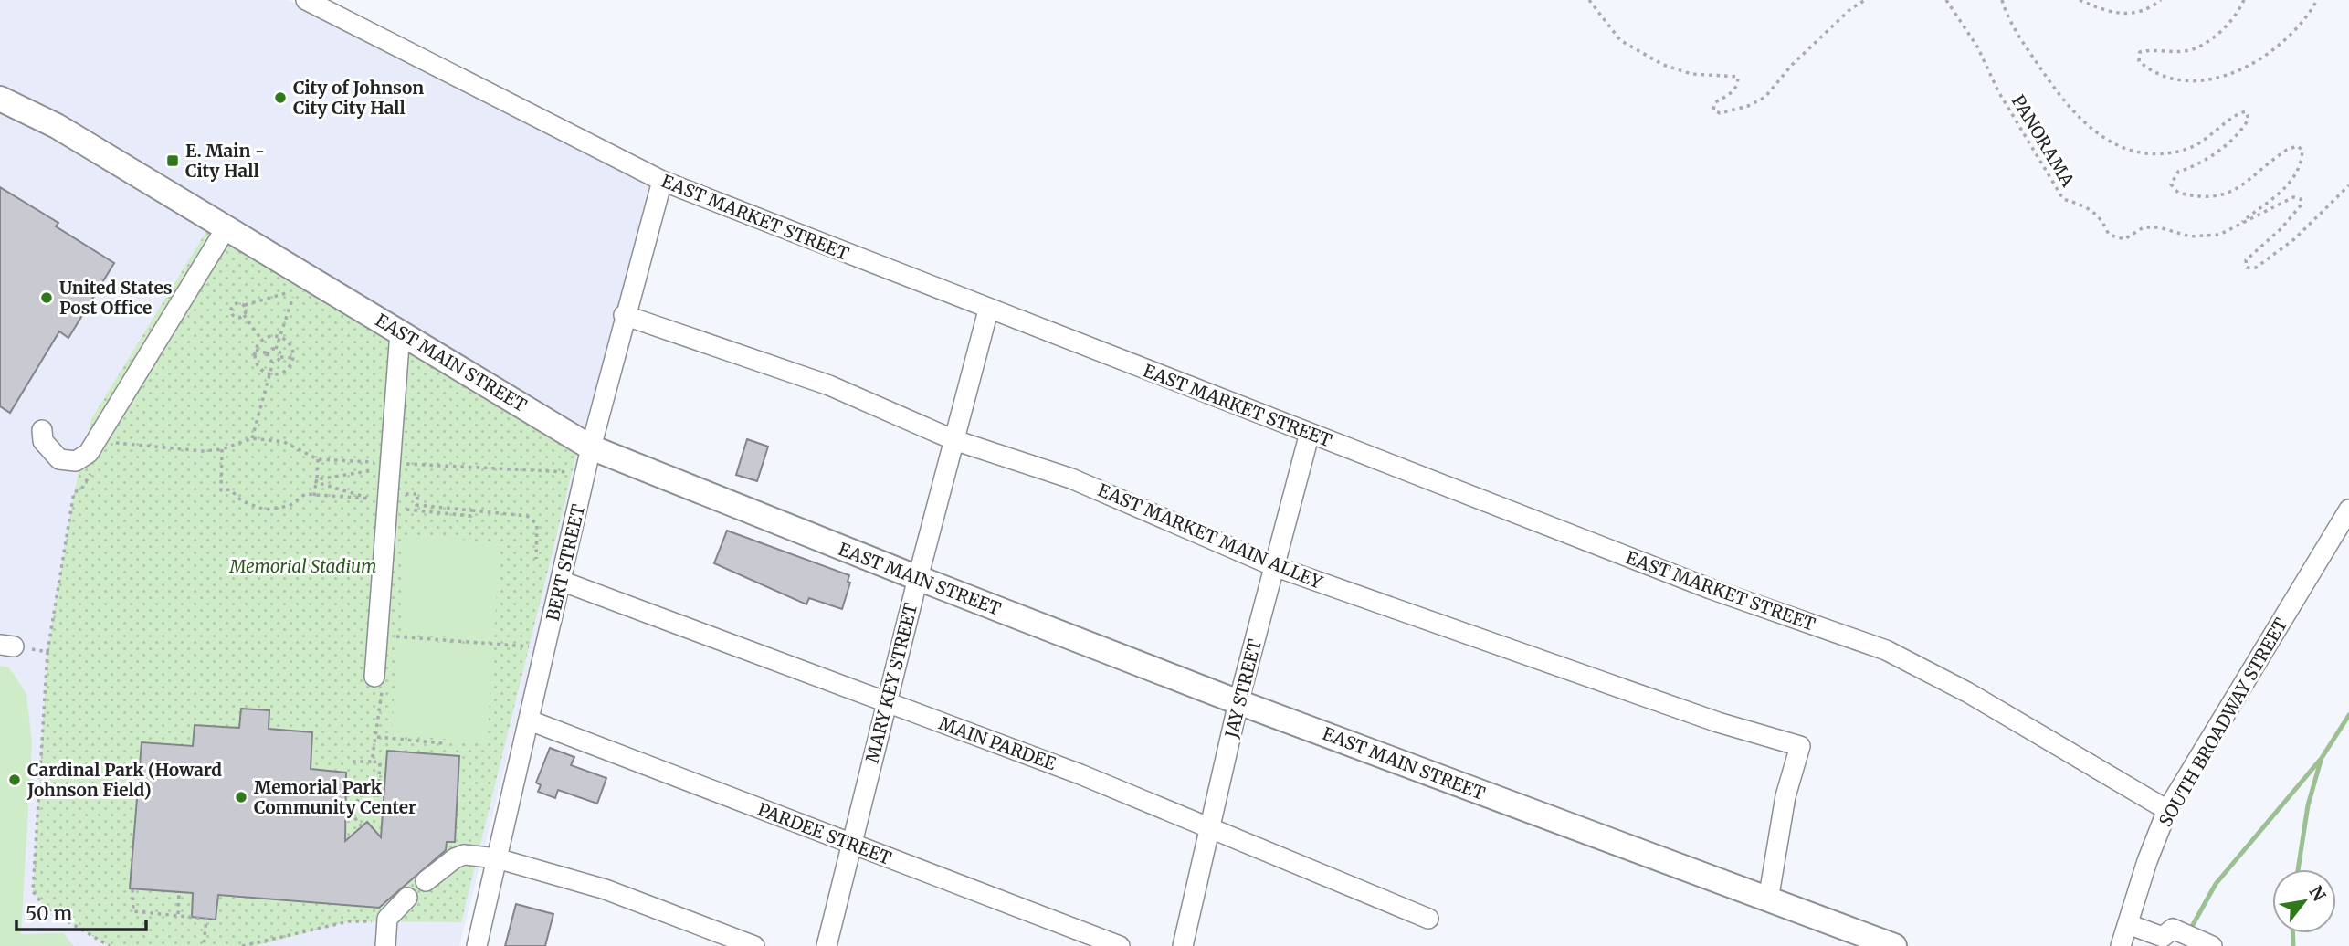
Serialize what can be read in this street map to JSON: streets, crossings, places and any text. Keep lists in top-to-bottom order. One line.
{"streets":{"main road":["EAST MAIN STREET"],"street":["EAST MARKET STREET","EAST MARKET MAIN ALLEY","BERT STREET","MARY KEY STREET","JAY STREET","SOUTH BROADWAY STREET","MAIN PARDEE","PARDEE STREET"],"path":["PANORAMA"]},"crossings":[["EAST MARKET STREET","BERT STREET"],["EAST MARKET STREET","MARY KEY STREET"],["EAST MARKET STREET","JAY STREET"],["EAST MARKET STREET","SOUTH BROADWAY STREET"],["EAST MAIN STREET","EAST MARKET MAIN ALLEY"],["EAST MAIN STREET","BERT STREET"],["EAST MAIN STREET","MARY KEY STREET"],["EAST MAIN STREET","JAY STREET"],["EAST MARKET MAIN ALLEY","BERT STREET"],["EAST MARKET MAIN ALLEY","MARY KEY STREET"],["EAST MARKET MAIN ALLEY","JAY STREET"],["BERT STREET","MAIN PARDEE"],["BERT STREET","PARDEE STREET"],["MARY KEY STREET","MAIN PARDEE"],["MARY KEY STREET","PARDEE STREET"],["JAY STREET","MAIN PARDEE"]],"parks":["Memorial Stadium"],"places":{"other":["City of Johnson City City Hall","United States Post Office","Cardinal Park (Howard Johnson Field)","Memorial Park Community Center"],"transit":["E. Main - City Hall"]},"scale_bar":"50 m","north":"top right"}
